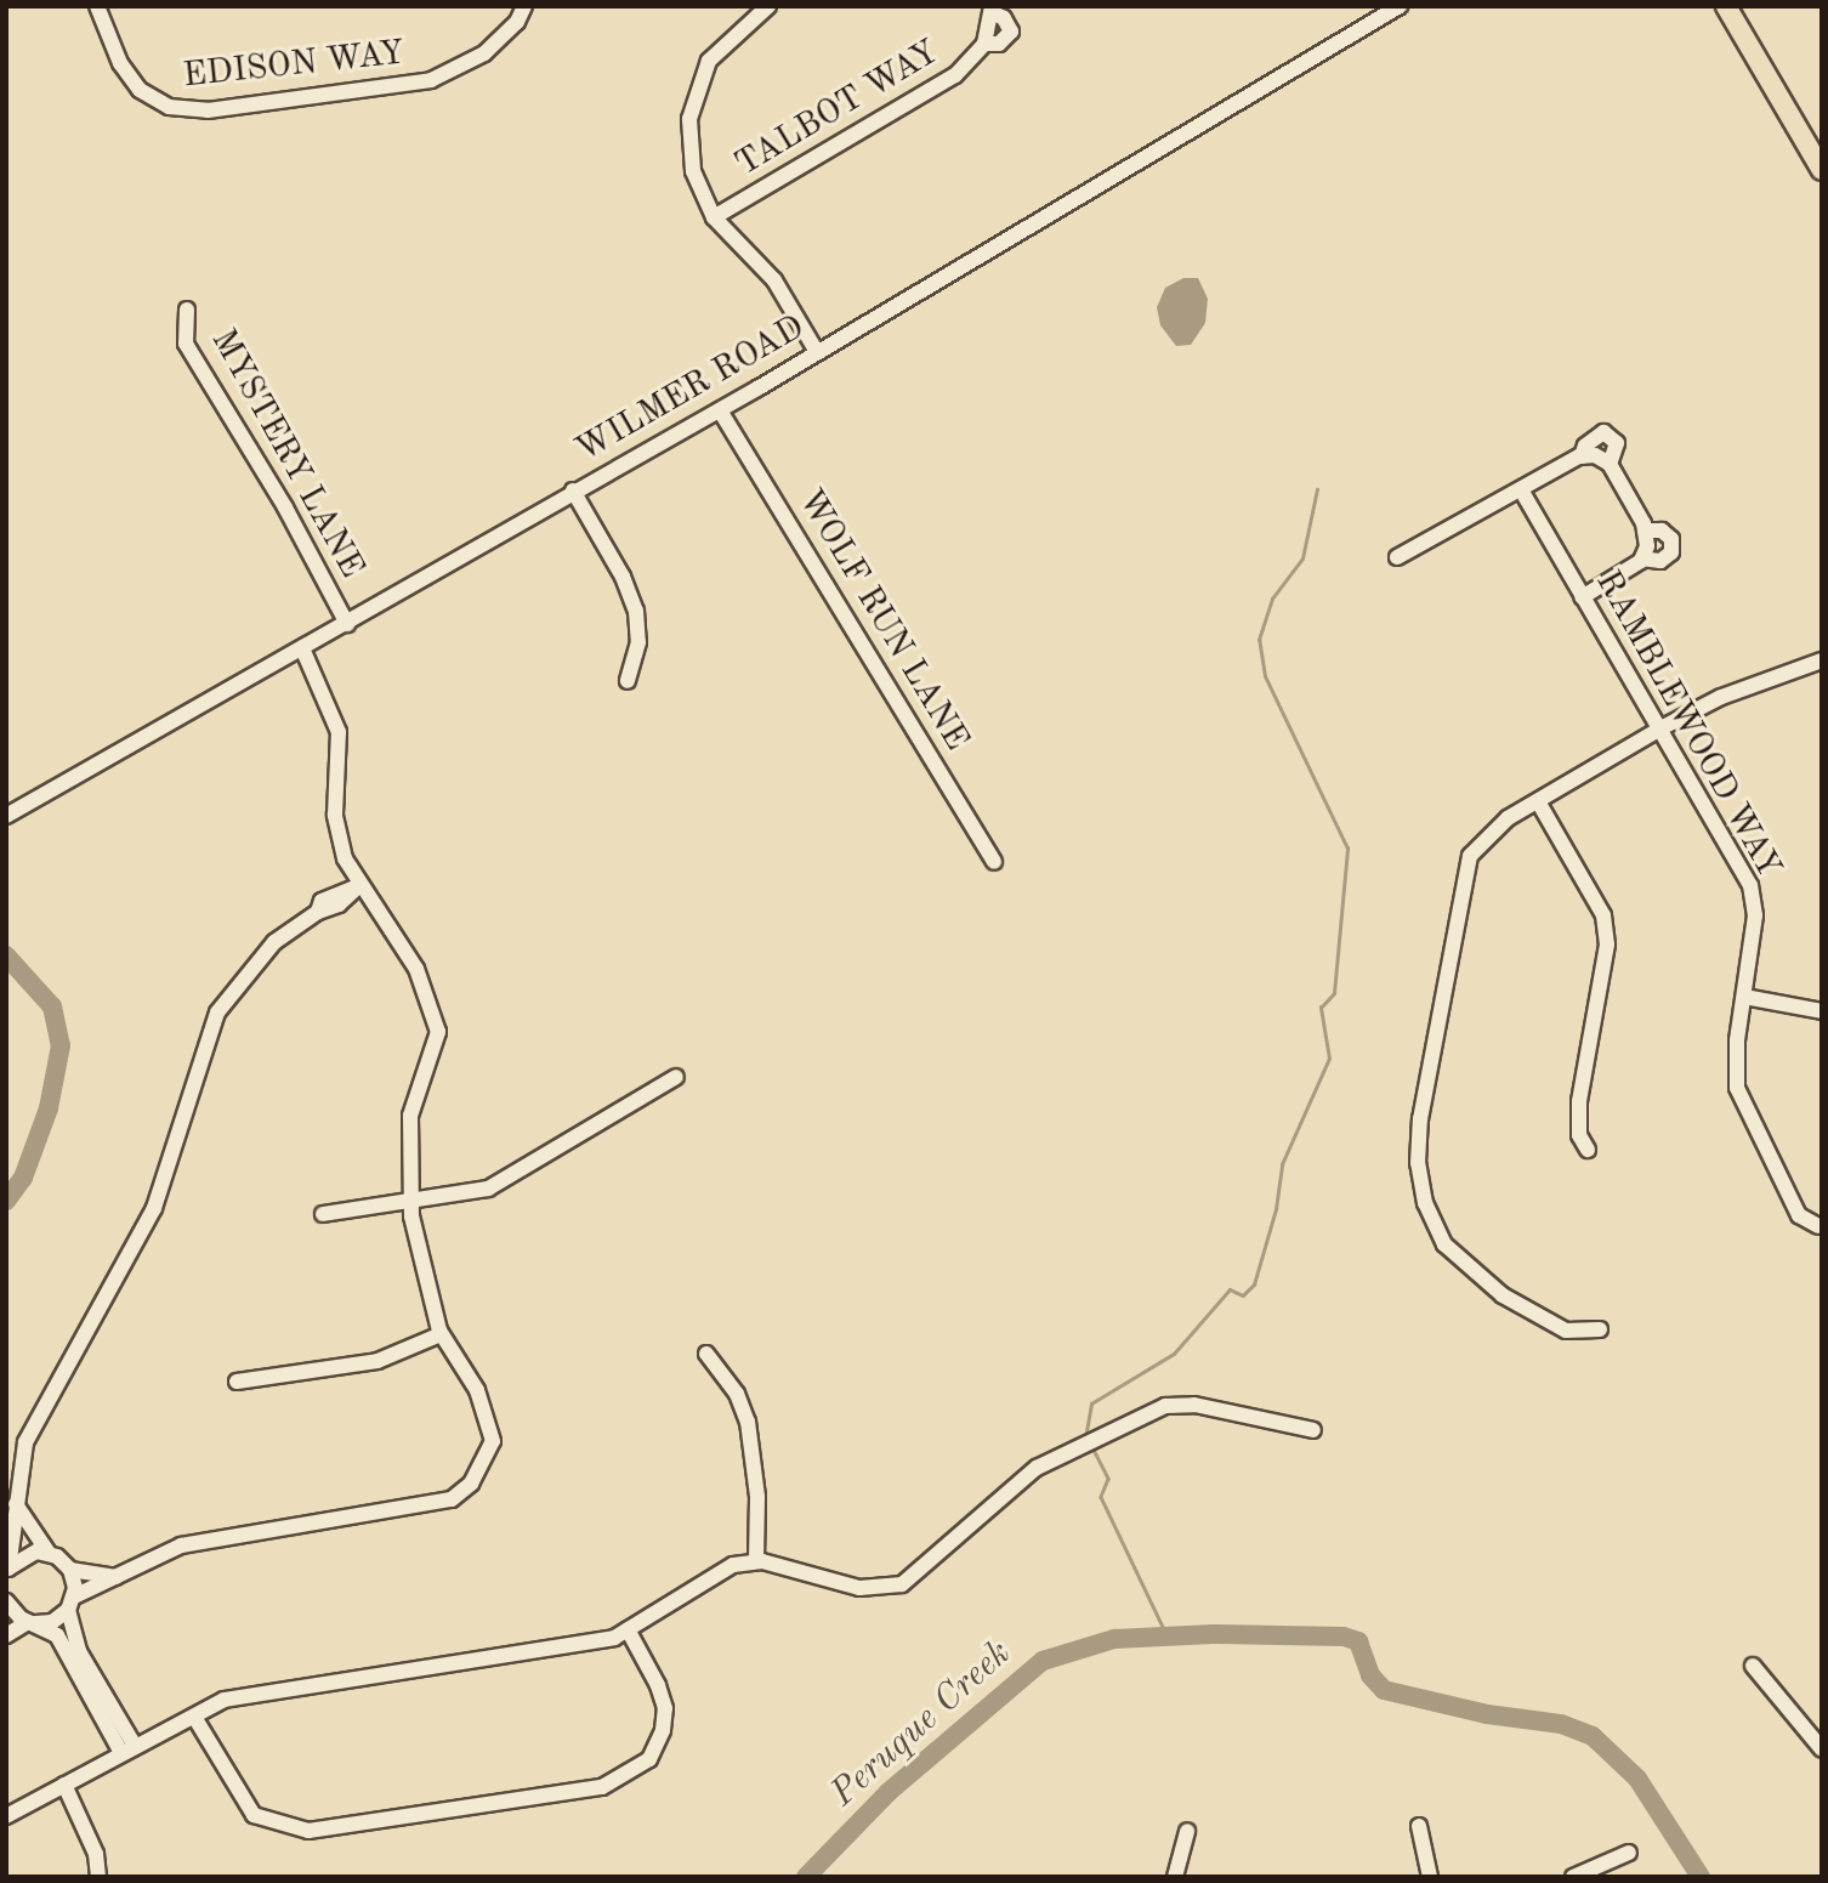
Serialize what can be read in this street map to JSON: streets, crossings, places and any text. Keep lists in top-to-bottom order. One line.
{"streets":{"street":["EDISON WAY","TALBOT WAY","WILMER ROAD","MYSTERY LANE","WOLF RUN LANE","RAMBLEWOOD WAY"]},"crossings":[["WILMER ROAD","MYSTERY LANE"],["WILMER ROAD","WOLF RUN LANE"]],"water":["Peruque Creek"]}
